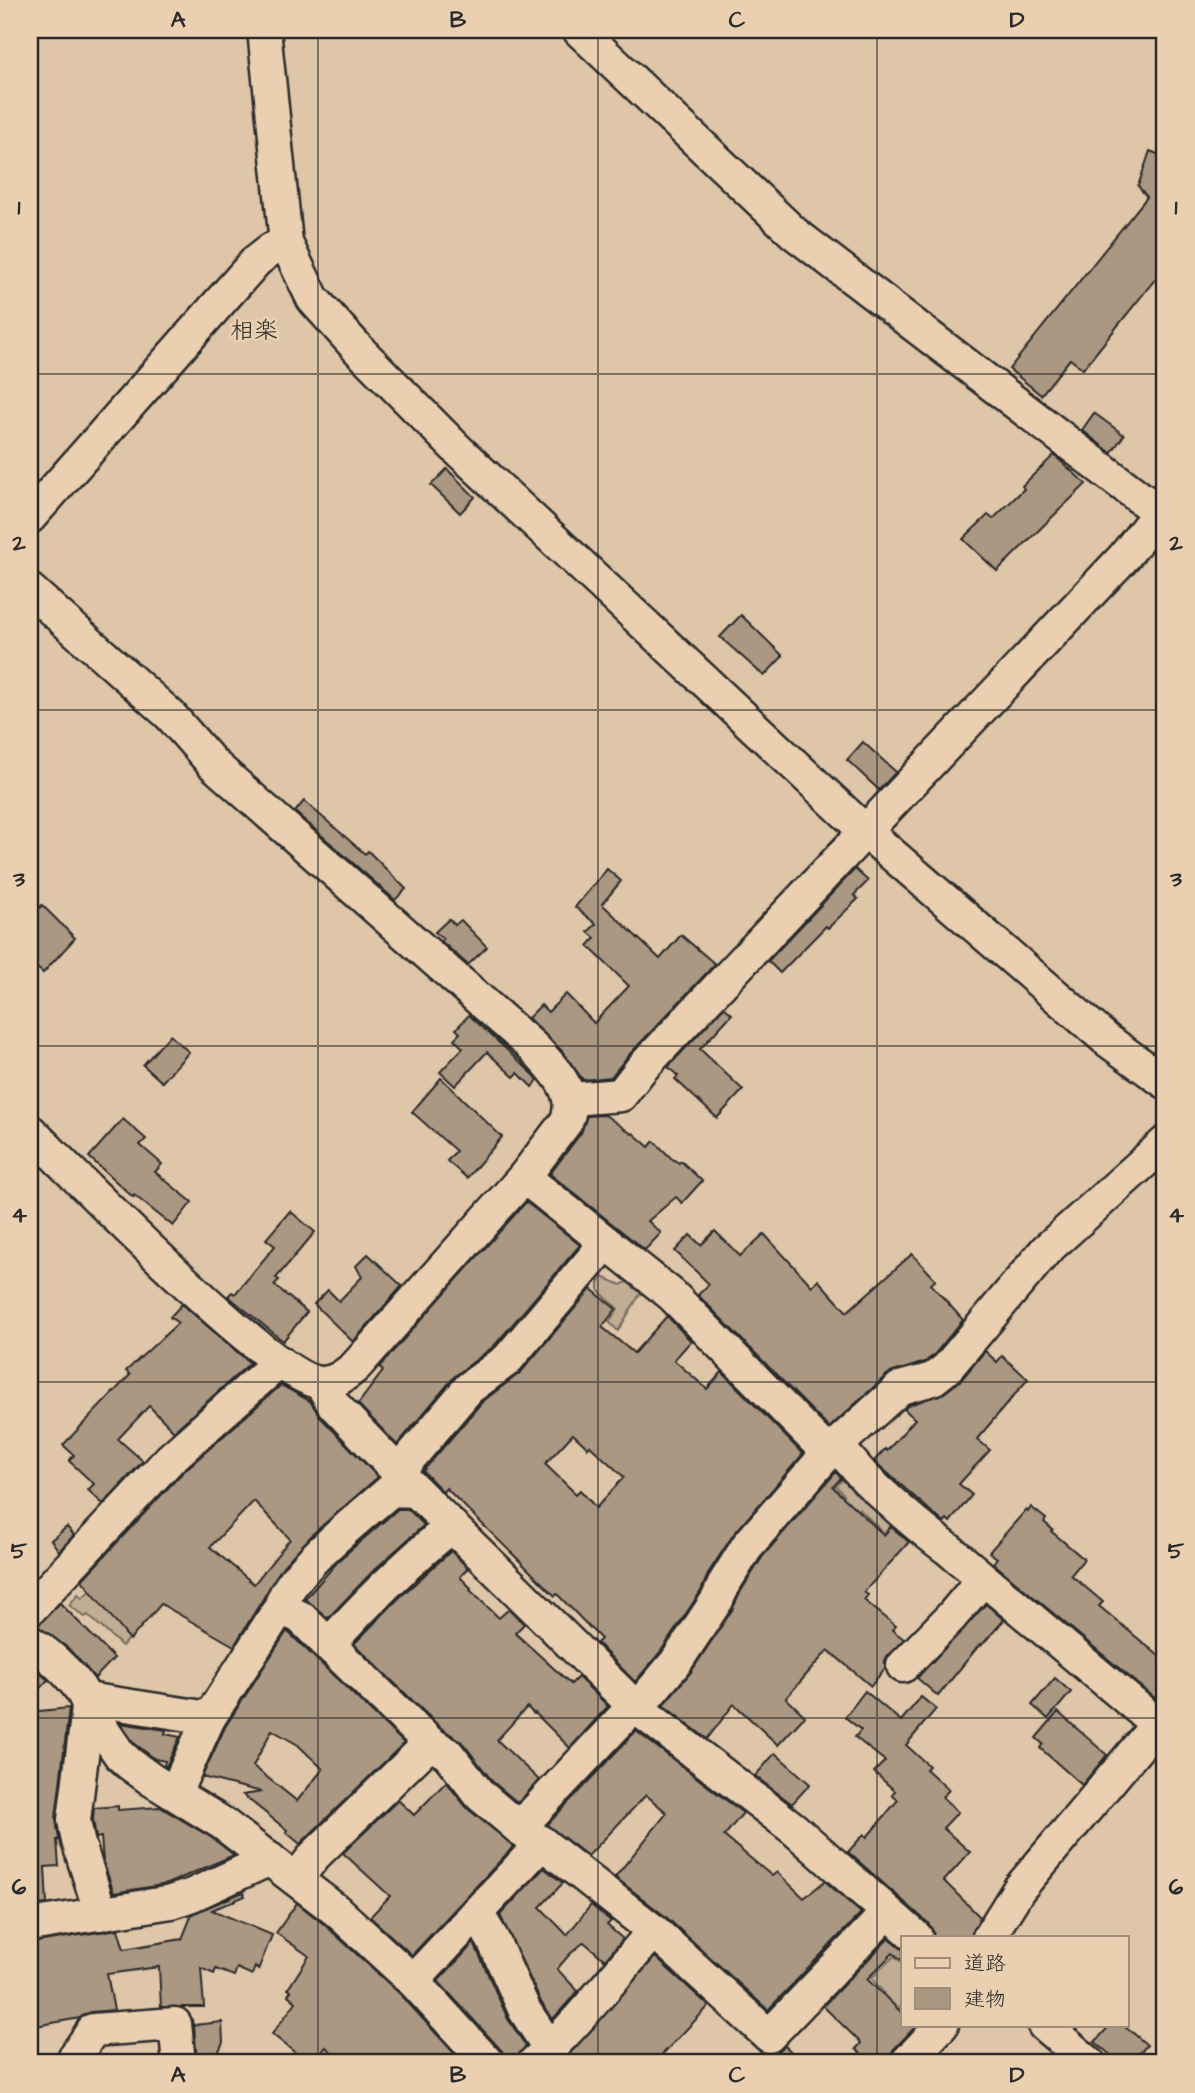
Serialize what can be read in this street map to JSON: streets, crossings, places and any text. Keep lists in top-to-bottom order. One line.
{"districts":["相楽"],"legend":["道路","建物"],"grid":{"columns":["A","B","C","D"],"rows":["1","2","3","4","5","6"]}}
